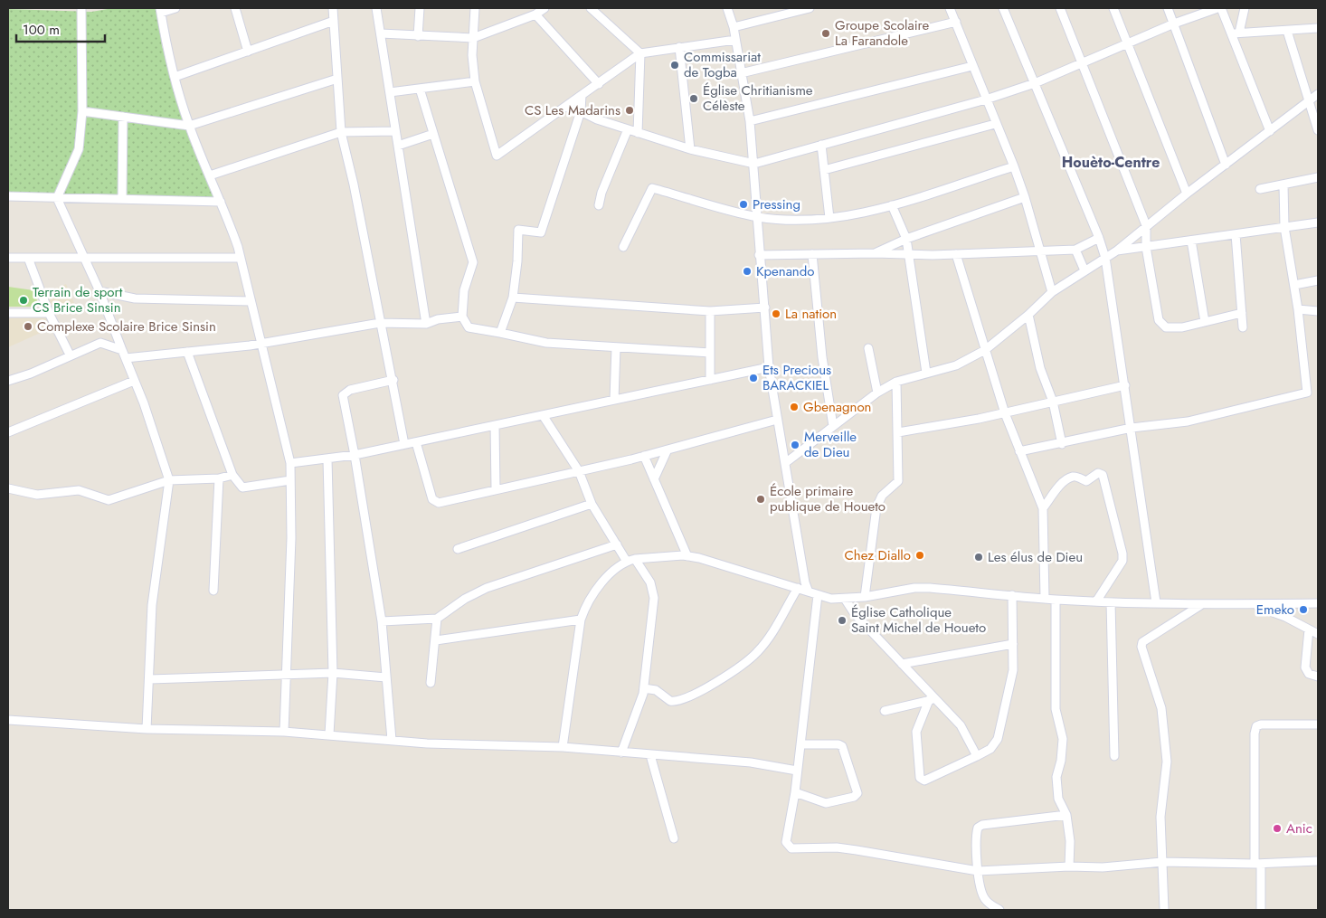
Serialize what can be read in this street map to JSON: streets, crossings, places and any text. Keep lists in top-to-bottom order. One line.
{"districts":["Houèto-Centre"],"places":["Groupe Scolaire La Farandole","Commissariat de Togba","Église Chritianisme Célèste","CS Les Madarins","Pressing","Kpenando","Terrain de sport CS Brice Sinsin","La nation","Complexe Scolaire Brice Sinsin","Ets Precious BARACKIEL","Gbenagnon","Merveille de Dieu","École primaire publique de Houeto","Chez Diallo","Les élus de Dieu","Emeko","Église Catholique Saint Michel de Houeto","Anic"],"scale_bar":"100 m"}
